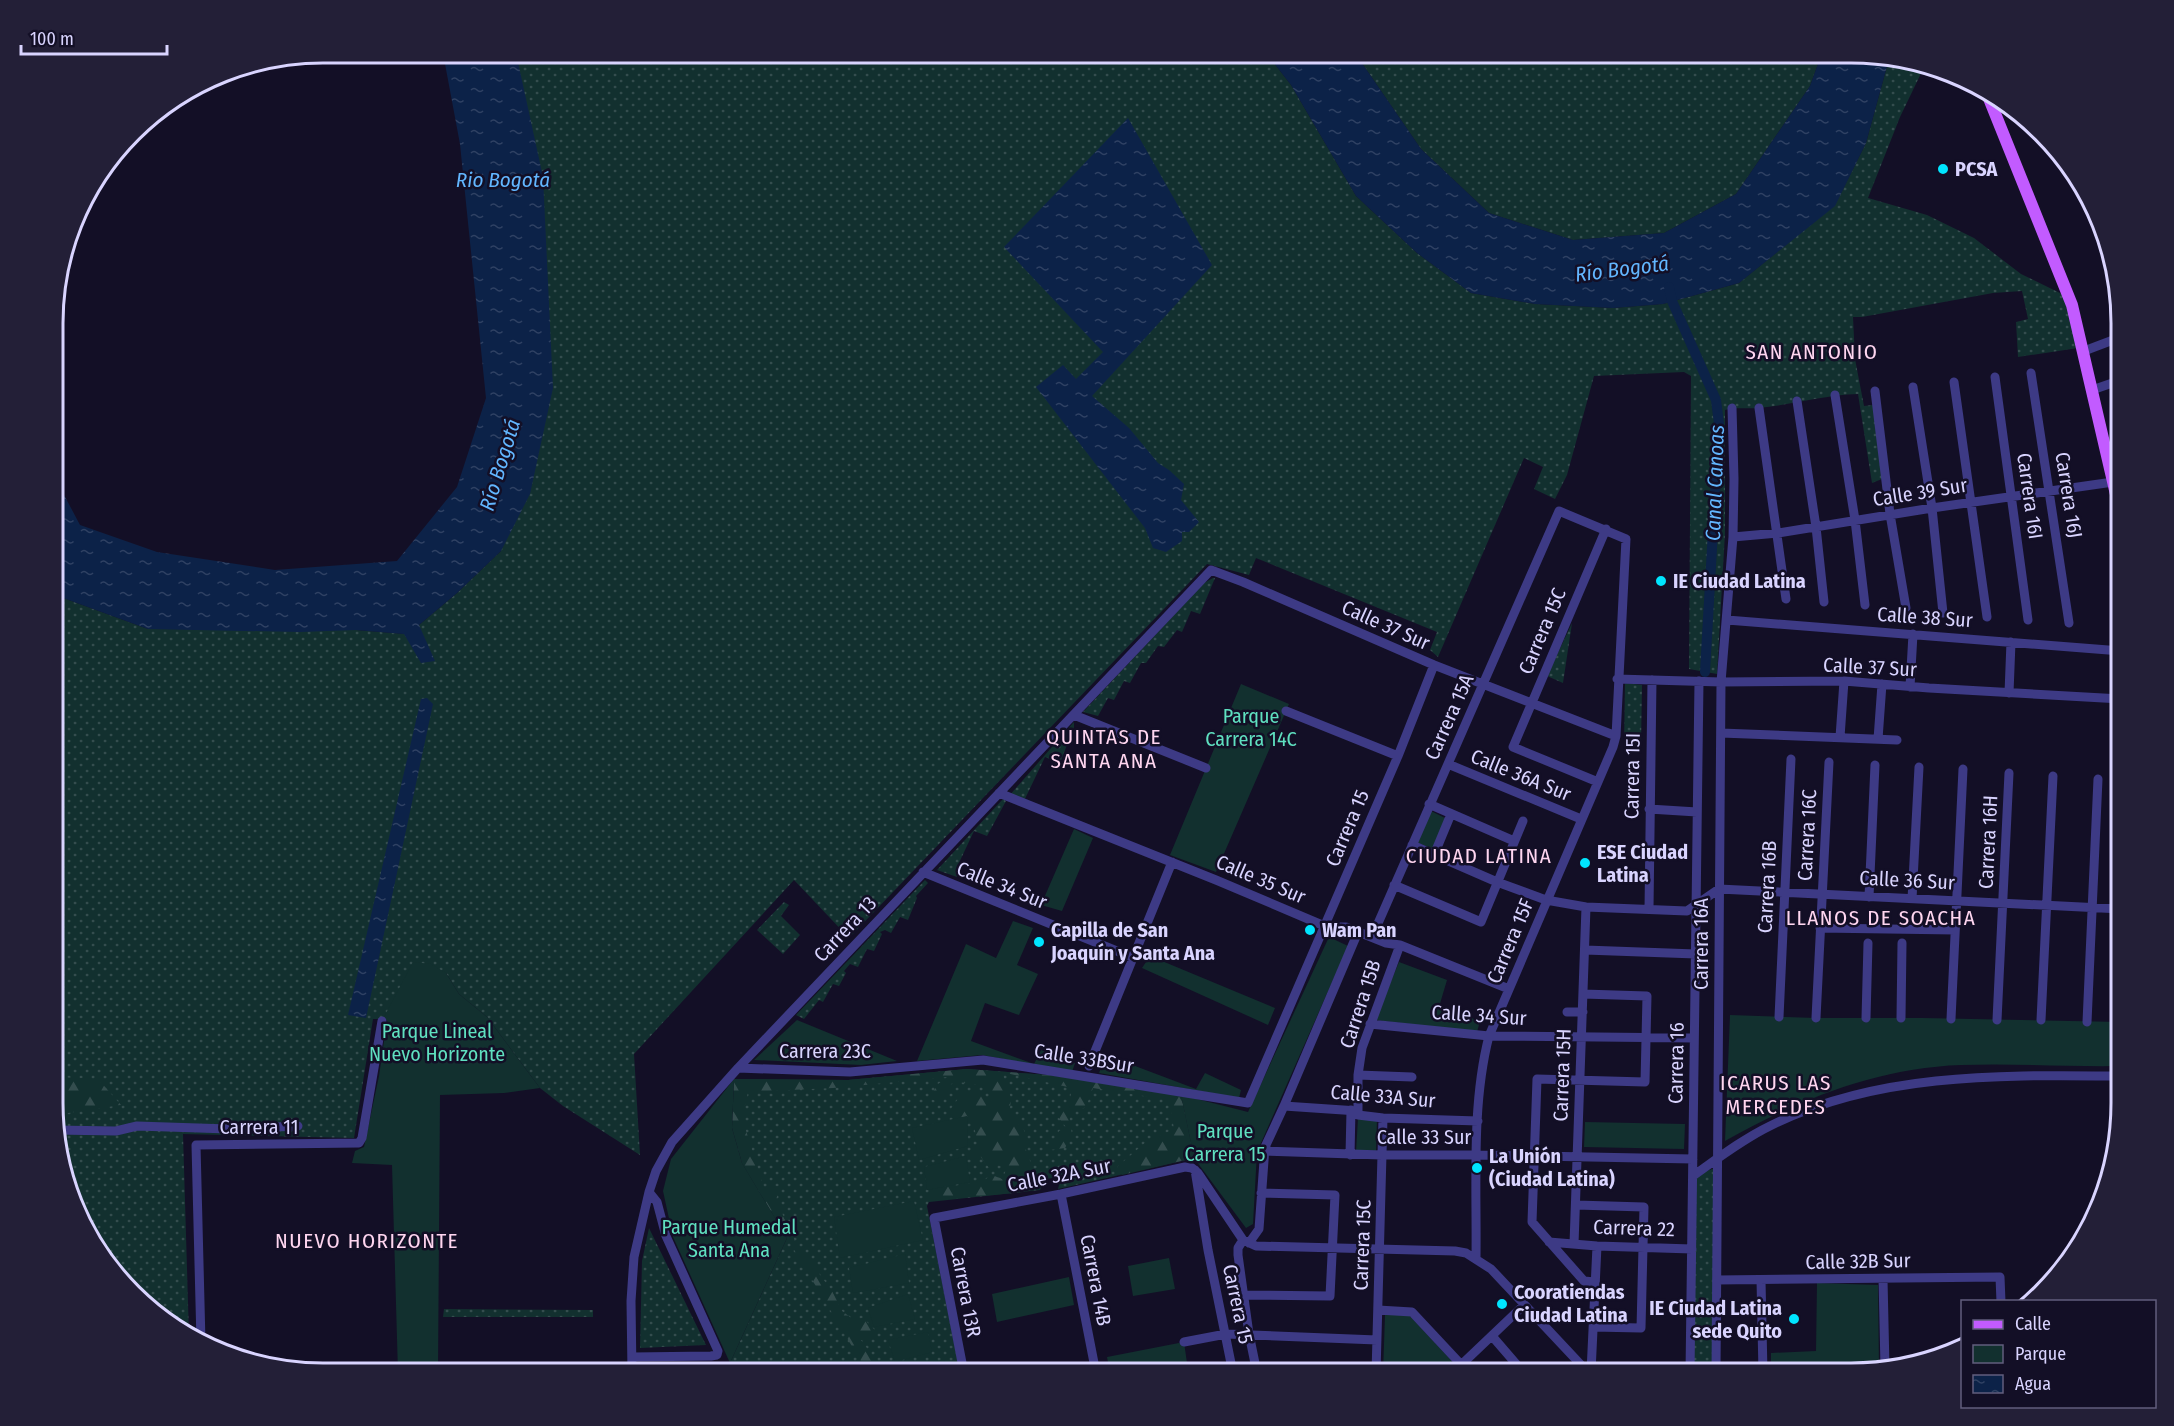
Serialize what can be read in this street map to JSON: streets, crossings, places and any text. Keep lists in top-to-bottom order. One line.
{"streets":{"street":["Calle 39 Sur","Carrera 16J","Carrera 16I","Calle 38 Sur","Calle 37 Sur","Carrera 15C","Carrera 15A","Calle 36A Sur","Carrera 15I","Carrera 15","Carrera 16C","Carrera 16H","Calle 35 Sur","Calle 36 Sur","Calle 34 Sur","Carrera 16B","Carrera 13","Carrera 15F","Carrera 16A","Carrera 15B","Carrera 23C","Calle 33BSur","Carrera 16","Carrera 15H","Calle 33A Sur","Carrera 11","Calle 33 Sur","Calle 32A Sur","Carrera 22","Calle 32B Sur","Carrera 14B","Carrera 13R"]},"crossings":[["Calle 39 Sur","Carrera 16J"],["Calle 39 Sur","Carrera 16I"],["Calle 39 Sur","Carrera 16A"],["Calle 38 Sur","Carrera 16A"],["Calle 37 Sur","Carrera 15C"],["Calle 37 Sur","Carrera 15A"],["Calle 37 Sur","Carrera 15I"],["Calle 37 Sur","Carrera 15"],["Calle 37 Sur","Carrera 13"],["Calle 37 Sur","Carrera 15F"],["Calle 37 Sur","Carrera 16A"],["Calle 37 Sur","Carrera 16"],["Carrera 15C","Carrera 15A"],["Carrera 15C","Carrera 15F"],["Carrera 15C","Calle 33A Sur"],["Carrera 15C","Calle 33 Sur"],["Carrera 15A","Calle 36A Sur"],["Carrera 15A","Calle 35 Sur"],["Carrera 15A","Carrera 15F"],["Calle 36A Sur","Carrera 15F"],["Carrera 15","Calle 35 Sur"],["Carrera 15","Calle 33BSur"],["Carrera 15","Calle 32A Sur"],["Carrera 16C","Calle 36 Sur"],["Carrera 16H","Calle 36 Sur"],["Calle 35 Sur","Carrera 13"],["Calle 35 Sur","Carrera 15F"],["Calle 35 Sur","Carrera 15B"],["Calle 36 Sur","Carrera 16B"],["Calle 36 Sur","Carrera 16A"],["Calle 34 Sur","Carrera 13"],["Calle 34 Sur","Carrera 15F"],["Calle 34 Sur","Carrera 15B"],["Calle 34 Sur","Carrera 16"],["Calle 34 Sur","Carrera 15H"],["Carrera 13","Carrera 23C"],["Carrera 15F","Calle 33A Sur"],["Carrera 15F","Calle 33 Sur"],["Carrera 16A","Calle 32B Sur"],["Carrera 15B","Calle 33A Sur"],["Carrera 15B","Calle 33 Sur"],["Carrera 23C","Calle 33BSur"],["Carrera 16","Calle 33 Sur"],["Carrera 16","Carrera 22"],["Carrera 15H","Calle 33 Sur"],["Carrera 15H","Carrera 22"],["Calle 32A Sur","Carrera 14B"],["Calle 32A Sur","Carrera 13R"]],"districts":["SAN ANTONIO","QUINTAS DE SANTA ANA","CIUDAD LATINA","LLANOS DE SOACHA","ICARUS LAS MERCEDES","NUEVO HORIZONTE"],"water":["Rio Bogotá","Río Bogotá","Canal Canoas"],"parks":["Parque Carrera 14C","Parque Lineal Nuevo Horizonte","Parque Carrera 15","Parque Humedal Santa Ana"],"places":["PCSA","IE Ciudad Latina","ESE Ciudad Latina","Wam Pan","Capilla de San Joaquín y Santa Ana","La Unión (Ciudad Latina)","Cooratiendas Ciudad Latina","IE Ciudad Latina sede Quito"],"legend":["Calle","Parque","Agua"],"scale_bar":"100 m"}
